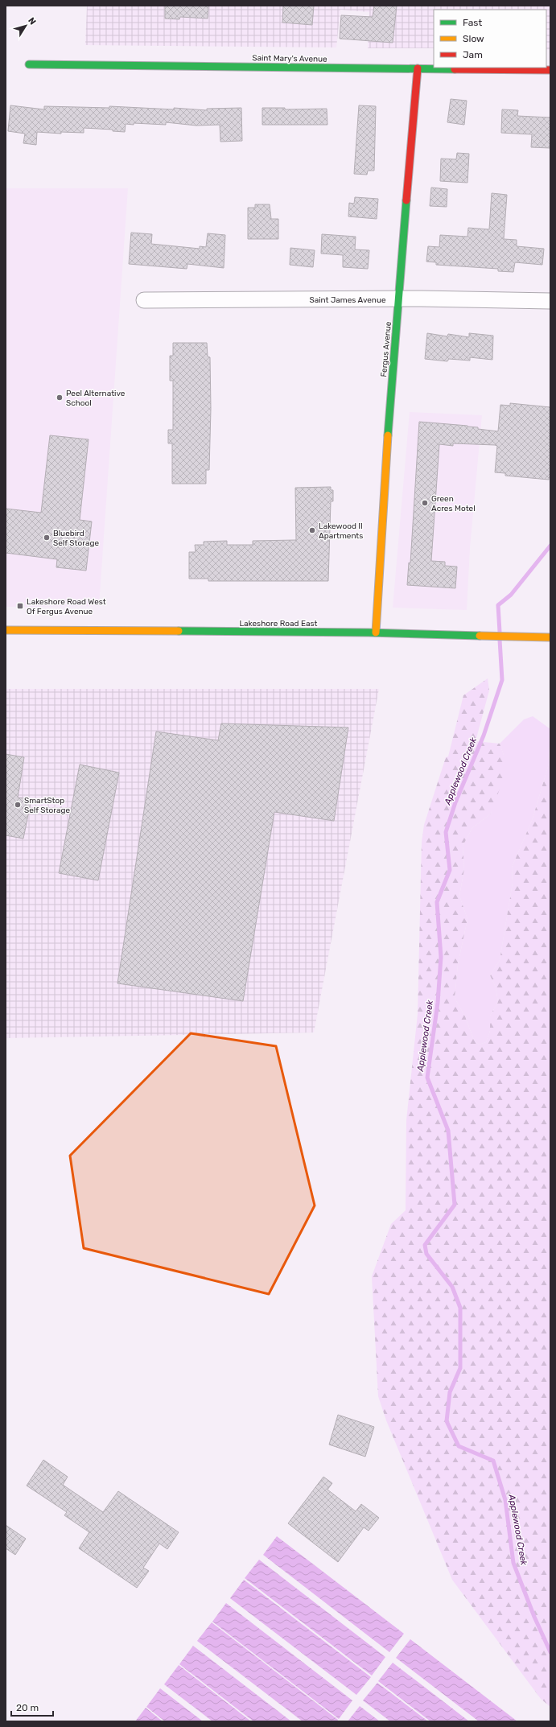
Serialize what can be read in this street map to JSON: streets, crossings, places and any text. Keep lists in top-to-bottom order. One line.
{"streets":{"street":["Saint Mary's Avenue","Saint James Avenue","Fergus Avenue","Lakeshore Road East"]},"crossings":[["Saint Mary's Avenue","Fergus Avenue"],["Saint James Avenue","Fergus Avenue"],["Fergus Avenue","Lakeshore Road East"]],"water":["Applewood Creek"],"places":{"other":["Peel Alternative School","Green Acres Motel","Lakewood II Apartments","Bluebird Self Storage","SmartStop Self Storage"],"transit":["Lakeshore Road West Of Fergus Avenue"]},"legend":["Fast","Slow","Jam"],"scale_bar":"20 m","north":"top right"}
